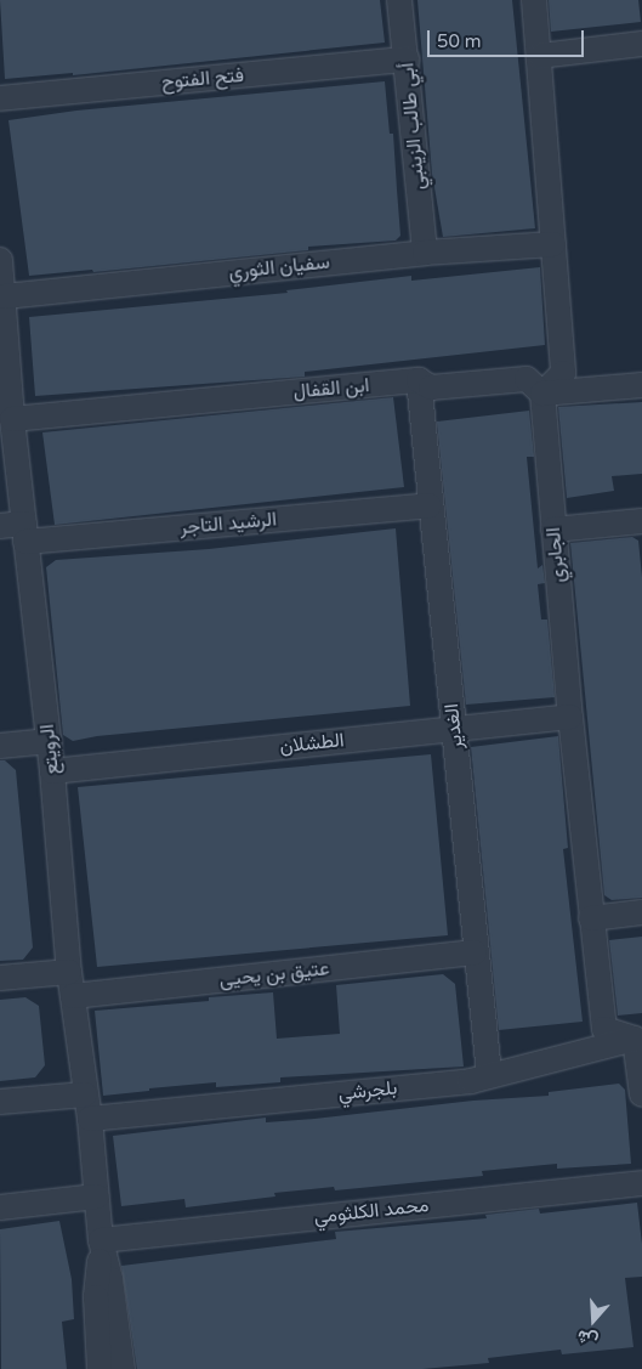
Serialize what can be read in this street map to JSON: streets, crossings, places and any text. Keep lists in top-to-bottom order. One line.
{"streets":{"street":["فتح الفتوح","أبي طالب الزينبي","سفيان الثوري","ابن القفال","الرشيد التاجر","الجابري","الغدير","الطشلان","الرويتع","عتيق بن يحيى","بلجرشي","محمد الكلثومي"]},"crossings":[["فتح الفتوح","أبي طالب الزينبي"],["أبي طالب الزينبي","سفيان الثوري"],["سفيان الثوري","الرويتع"],["ابن القفال","الجابري"],["ابن القفال","الغدير"],["ابن القفال","الرويتع"],["الرشيد التاجر","الغدير"],["الرشيد التاجر","الرويتع"],["الجابري","الطشلان"],["الجابري","بلجرشي"],["الغدير","الطشلان"],["الغدير","عتيق بن يحيى"],["الغدير","بلجرشي"],["الطشلان","الرويتع"],["الرويتع","عتيق بن يحيى"],["الرويتع","بلجرشي"],["الرويتع","محمد الكلثومي"]],"scale_bar":"50 m","north":"bottom"}
